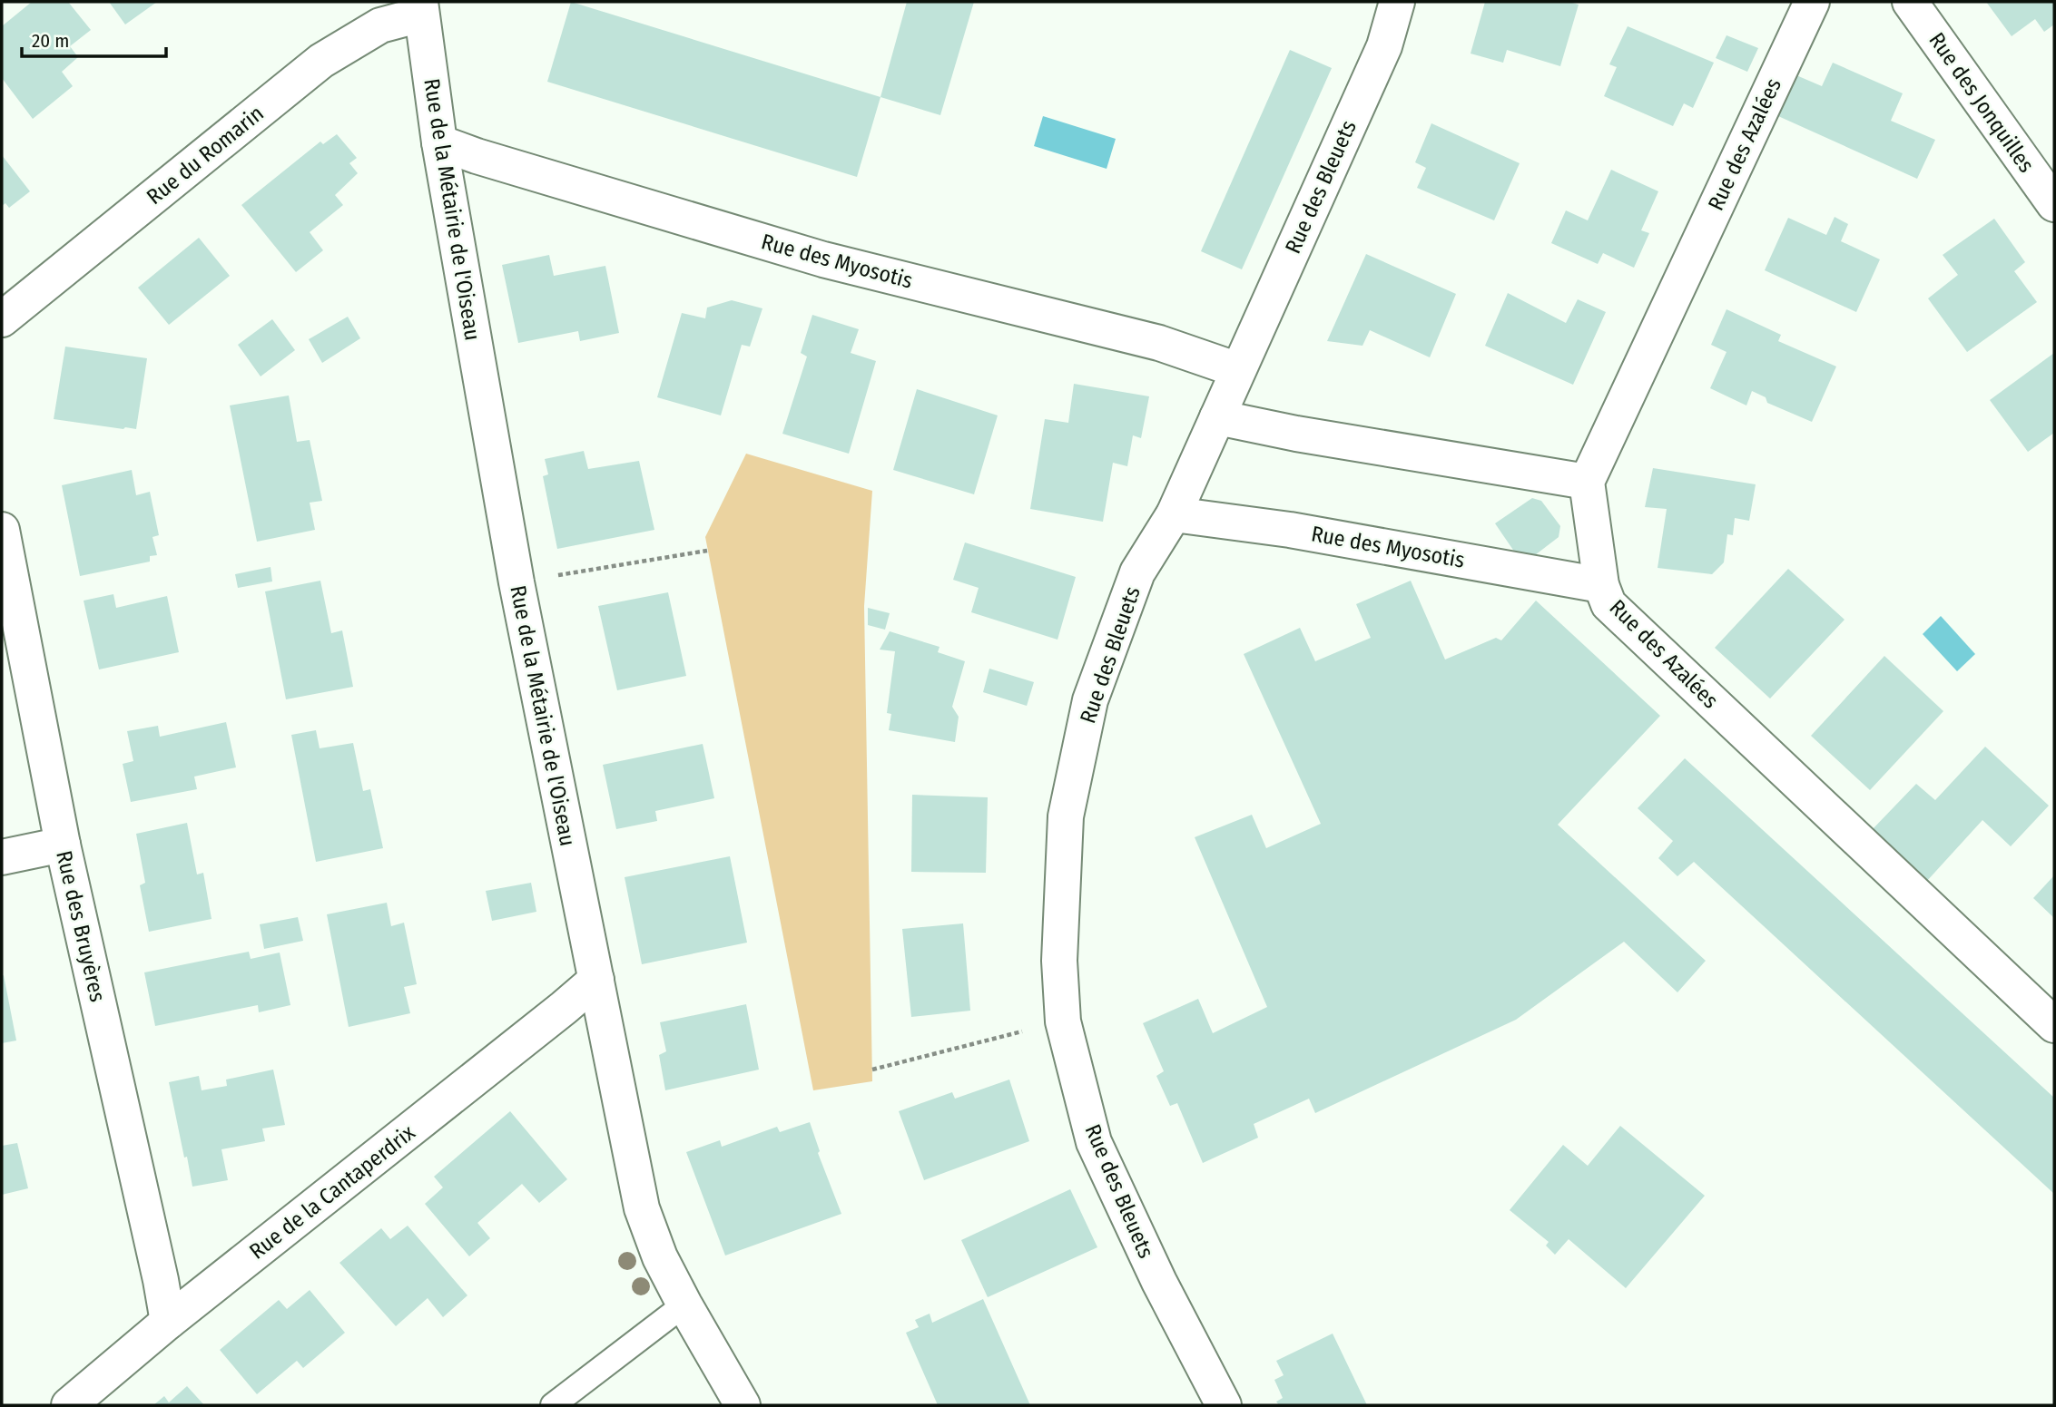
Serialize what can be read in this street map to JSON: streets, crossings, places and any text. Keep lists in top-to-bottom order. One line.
{"streets":{"street":["Rue des Jonquilles","Rue des Azalées","Rue du Romarin","Rue des Bleuets","Rue de la Métairie de l'Oiseau","Rue des Myosotis","Rue des Bruyères","Rue de la Cantaperdrix"]},"crossings":[["Rue des Azalées","Rue des Myosotis"],["Rue du Romarin","Rue de la Métairie de l'Oiseau"],["Rue des Bleuets","Rue des Myosotis"],["Rue de la Métairie de l'Oiseau","Rue des Myosotis"],["Rue de la Métairie de l'Oiseau","Rue de la Cantaperdrix"],["Rue des Bruyères","Rue de la Cantaperdrix"]],"scale_bar":"20 m"}
